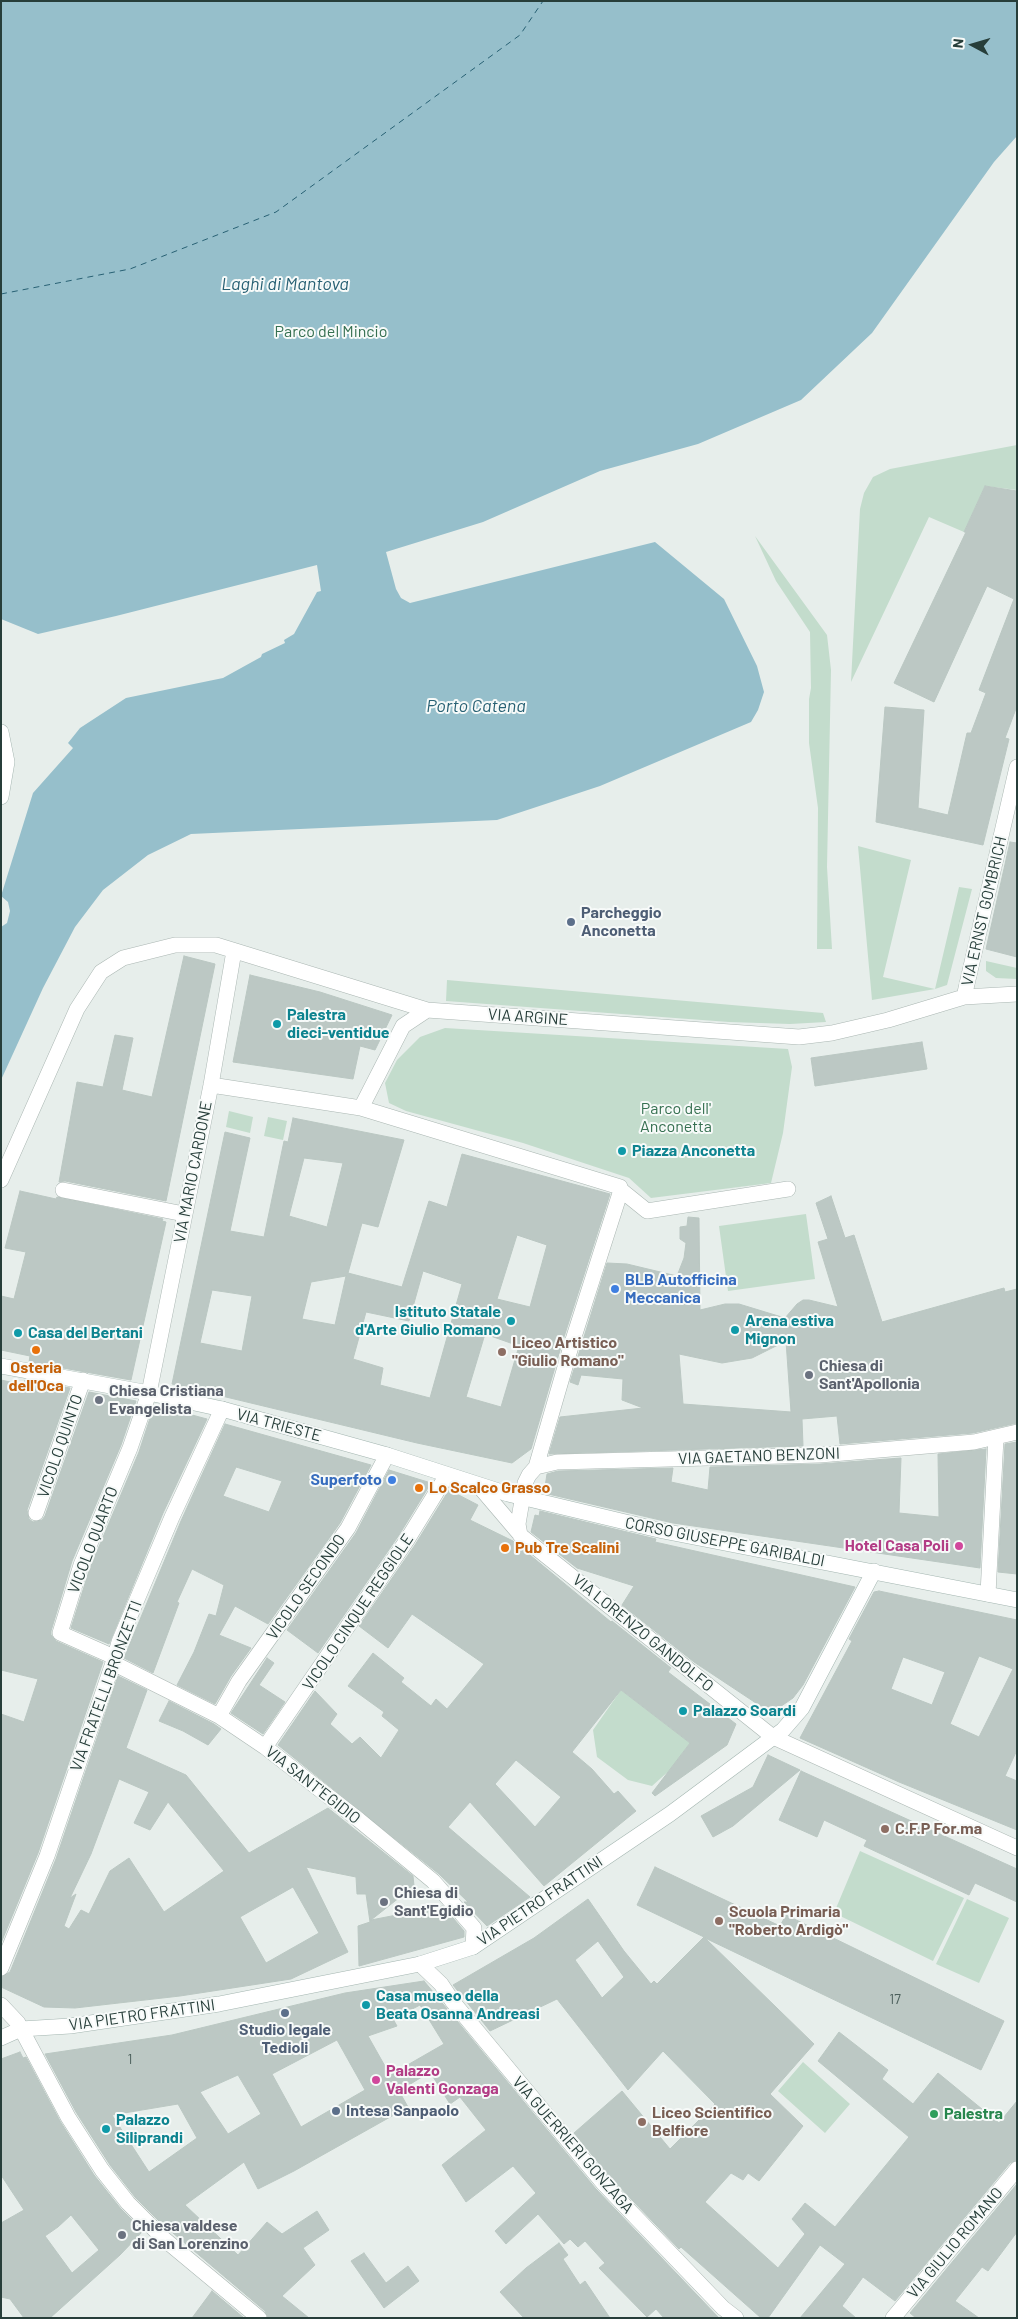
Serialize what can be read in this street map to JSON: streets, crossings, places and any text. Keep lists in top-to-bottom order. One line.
{"streets":{"street":["VIA ERNST GOMBRICH","VIA ARGINE","VIA MARIO CARDONE","VIA TRIESTE","VICOLO QUINTO","VIA GAETANO BENZONI","VICOLO QUARTO","CORSO GIUSEPPE GARIBALDI","VICOLO SECONDO","VICOLO CINQUE REGGIOLE","VIA LORENZO GANDOLFO","VIA FRATELLI BRONZETTI","VIA SANT'EGIDIO","VIA PIETRO FRATTINI","VIA GUERRIERI GONZAGA","VIA GIULIO ROMANO"]},"crossings":[["VIA ERNST GOMBRICH","VIA ARGINE"],["VIA ARGINE","VIA MARIO CARDONE"],["VIA MARIO CARDONE","VIA TRIESTE"],["VIA MARIO CARDONE","VICOLO QUARTO"],["VIA TRIESTE","VICOLO QUINTO"],["VIA TRIESTE","VICOLO QUARTO"],["VIA TRIESTE","CORSO GIUSEPPE GARIBALDI"],["VIA TRIESTE","VICOLO SECONDO"],["VIA TRIESTE","VICOLO CINQUE REGGIOLE"],["VIA TRIESTE","VIA LORENZO GANDOLFO"],["VIA TRIESTE","VIA FRATELLI BRONZETTI"],["VICOLO QUARTO","VIA FRATELLI BRONZETTI"],["VICOLO QUARTO","VIA SANT'EGIDIO"],["CORSO GIUSEPPE GARIBALDI","VIA PIETRO FRATTINI"],["VICOLO SECONDO","VIA SANT'EGIDIO"],["VICOLO CINQUE REGGIOLE","VIA SANT'EGIDIO"],["VIA LORENZO GANDOLFO","VIA PIETRO FRATTINI"],["VIA FRATELLI BRONZETTI","VIA SANT'EGIDIO"],["VIA SANT'EGIDIO","VIA PIETRO FRATTINI"],["VIA PIETRO FRATTINI","VIA GUERRIERI GONZAGA"]],"water":["Laghi di Mantova","Porto Catena"],"parks":["Parco del Mincio","Parco dell' Anconetta"],"places":["Parcheggio Anconetta","Palestra dieci-ventidue","Piazza Anconetta","BLB Autofficina Meccanica","Istituto Statale d'Arte Giulio Romano","Arena estiva Mignon","Casa del Bertani","Osteria dell'Oca","Liceo Artistico \"Giulio Romano\"","Chiesa di Sant'Apollonia","Chiesa Cristiana Evangelista","Superfoto","Lo Scalco Grasso","Hotel Casa Poli","Pub Tre Scalini","Palazzo Soardi","C.F.P For.ma","Chiesa di Sant'Egidio","Scuola Primaria \"Roberto Ardigò\"","Casa museo della Beata Osanna Andreasi","Studio legale Tedioli","Palazzo Valenti Gonzaga","Intesa Sanpaolo","Palestra","Liceo Scientifico Belfiore","Palazzo Siliprandi","Chiesa valdese di San Lorenzino"],"house_numbers":["17","1"],"north":"left"}
